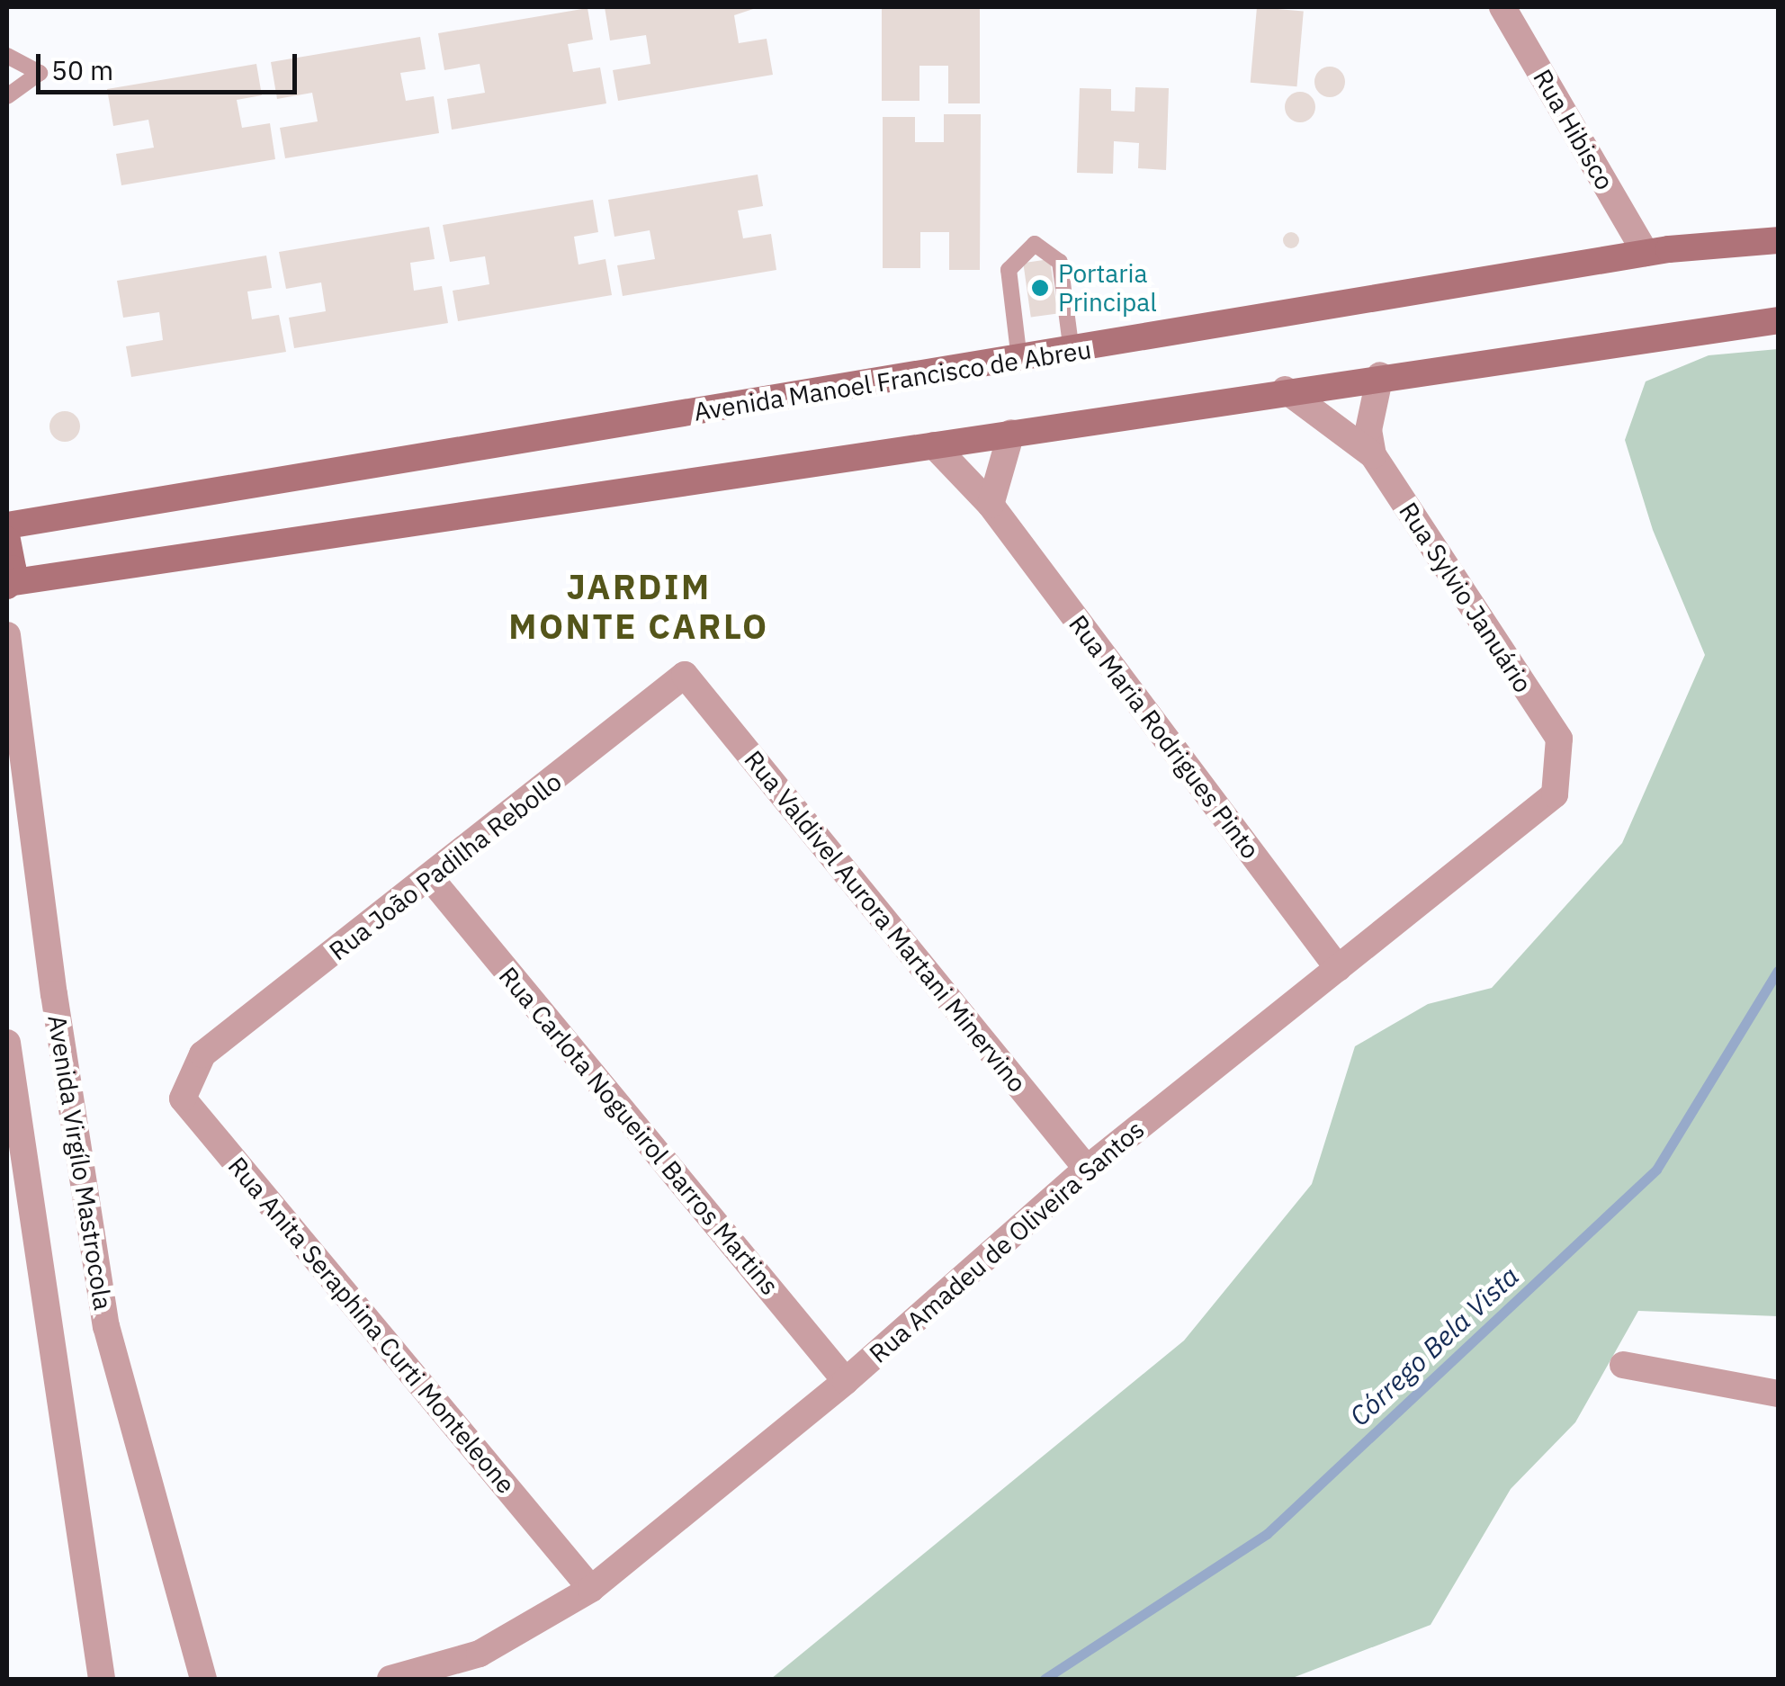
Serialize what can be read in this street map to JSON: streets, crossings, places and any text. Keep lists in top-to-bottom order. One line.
{"streets":{"main road":["Avenida Manoel Francisco de Abreu"],"street":["Rua Hibisco","Rua Sylvio Januário","Rua Maria Rodrigues Pinto","Rua João Padilha Rebollo","Rua Valdivel Aurora Martani Minervino","Rua Carlota Nogueirol Barros Martins","Avenida Virgílo Mastrocola","Rua Amadeu de Oliveira Santos","Rua Anita Seraphina Curti Monteleone"]},"crossings":[["Rua Hibisco","Avenida Manoel Francisco de Abreu"],["Rua Sylvio Januário","Rua Amadeu de Oliveira Santos"],["Rua Maria Rodrigues Pinto","Rua Amadeu de Oliveira Santos"],["Rua João Padilha Rebollo","Rua Valdivel Aurora Martani Minervino"],["Rua João Padilha Rebollo","Rua Carlota Nogueirol Barros Martins"],["Rua João Padilha Rebollo","Rua Anita Seraphina Curti Monteleone"],["Rua Valdivel Aurora Martani Minervino","Rua Amadeu de Oliveira Santos"],["Rua Carlota Nogueirol Barros Martins","Rua Amadeu de Oliveira Santos"],["Rua Amadeu de Oliveira Santos","Rua Anita Seraphina Curti Monteleone"]],"districts":["JARDIM MONTE CARLO"],"water":["Córrego Bela Vista"],"places":["Portaria Principal"],"scale_bar":"50 m"}
